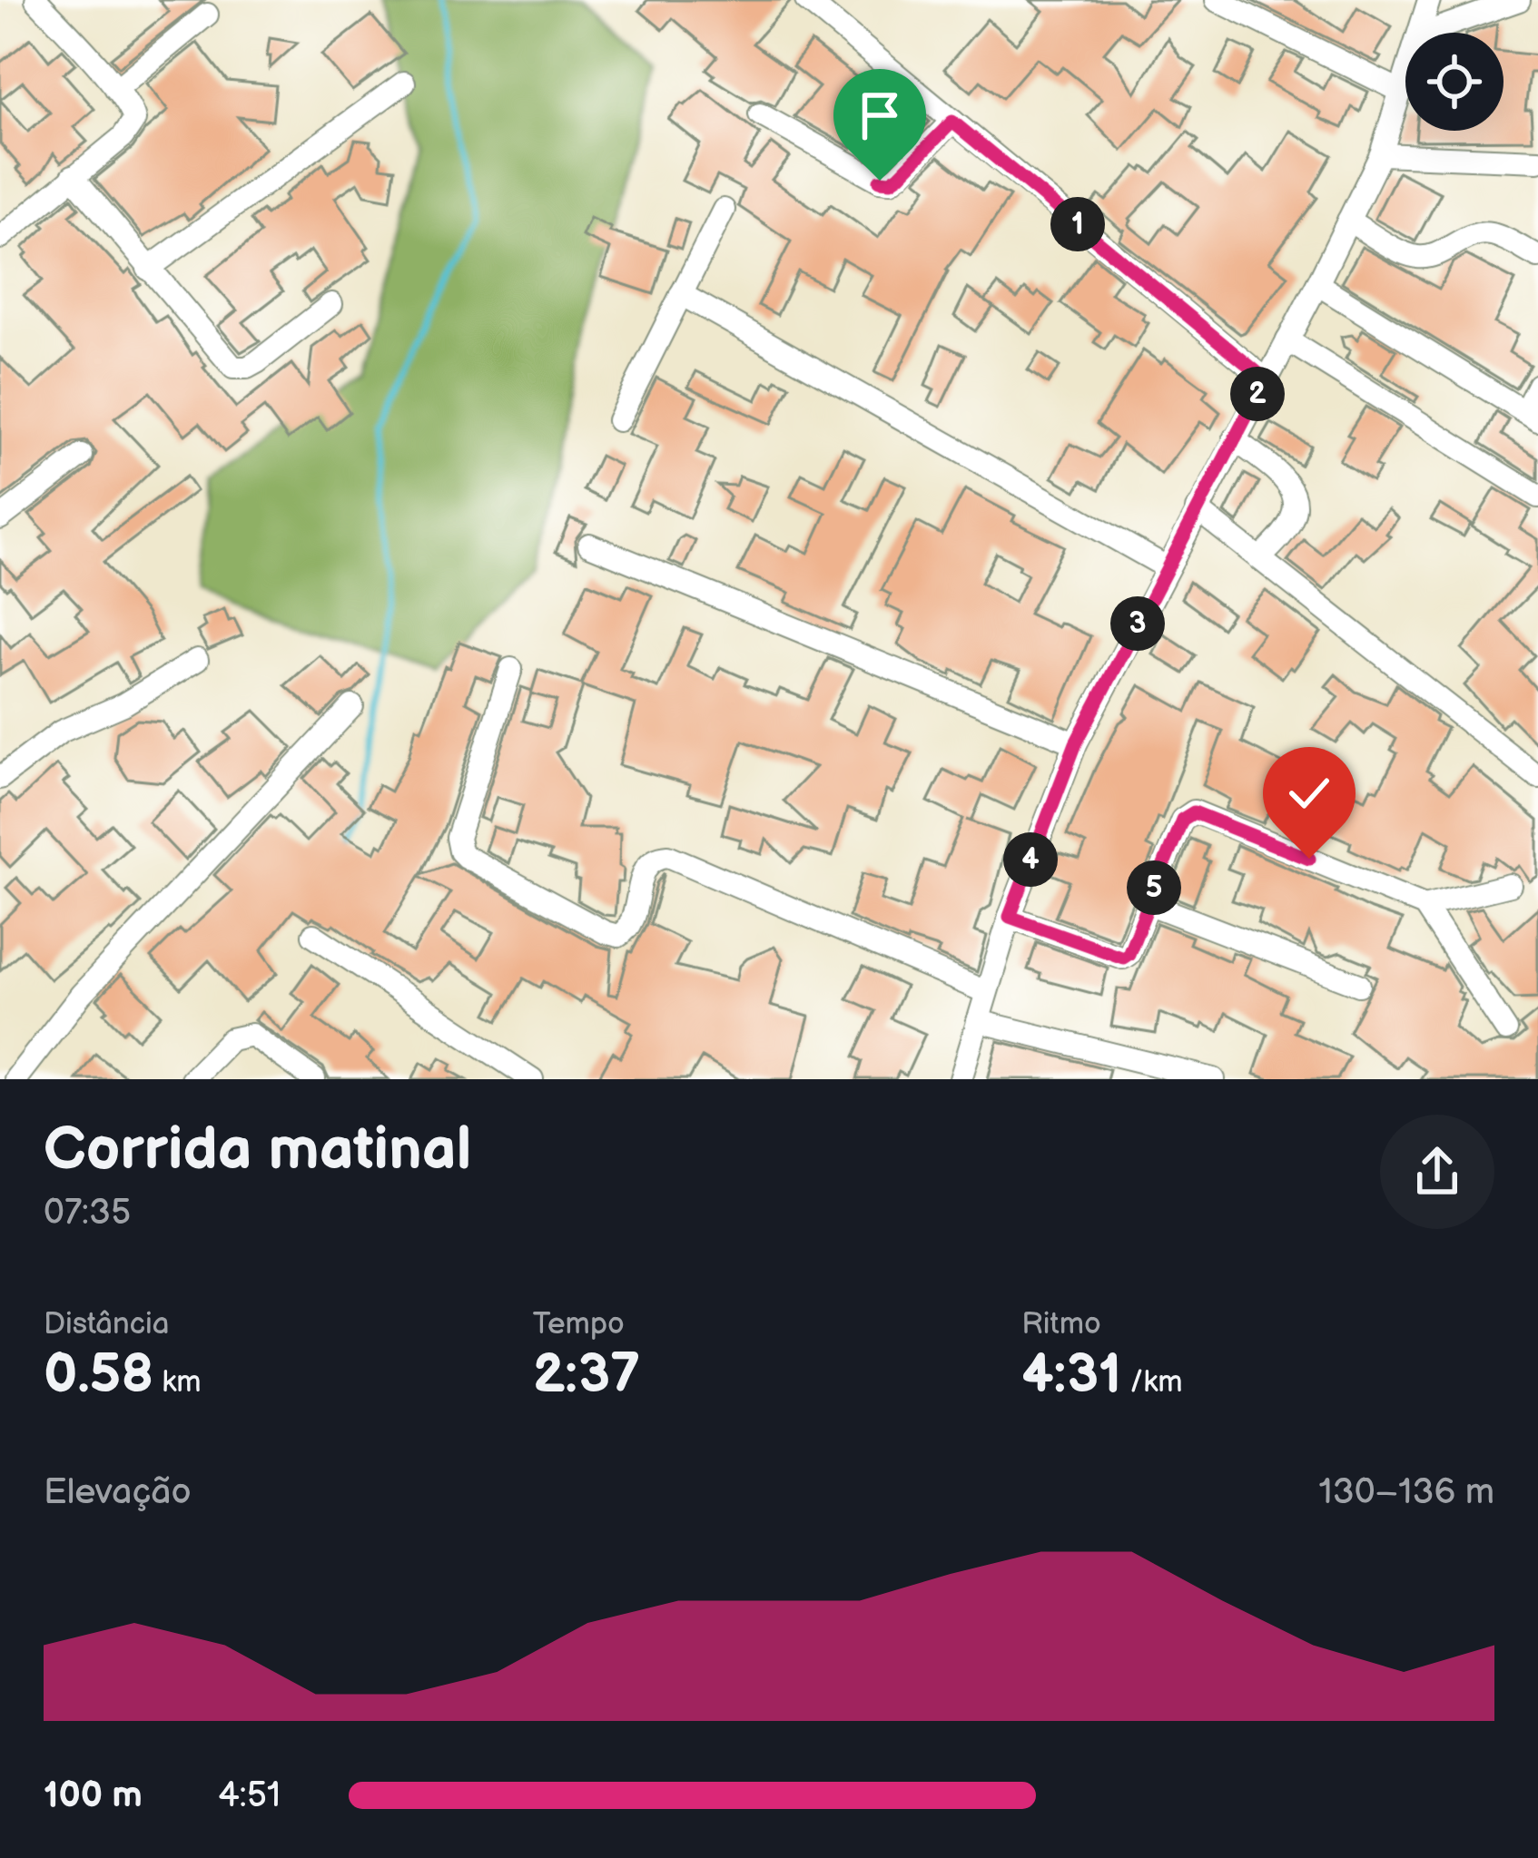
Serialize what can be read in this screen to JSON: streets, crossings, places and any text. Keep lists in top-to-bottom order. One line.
{"page":{"pins":["1","2","3","4","5"],"heading":["Corrida matinal","07:35"],"stats":[["Distância","0.58 km"],["Tempo","2:37"],["Ritmo","4:31 /km"]],"chart":["Elevação","130–136 m"],"list":[{"name":"100 m","note":"4:51"}]}}
